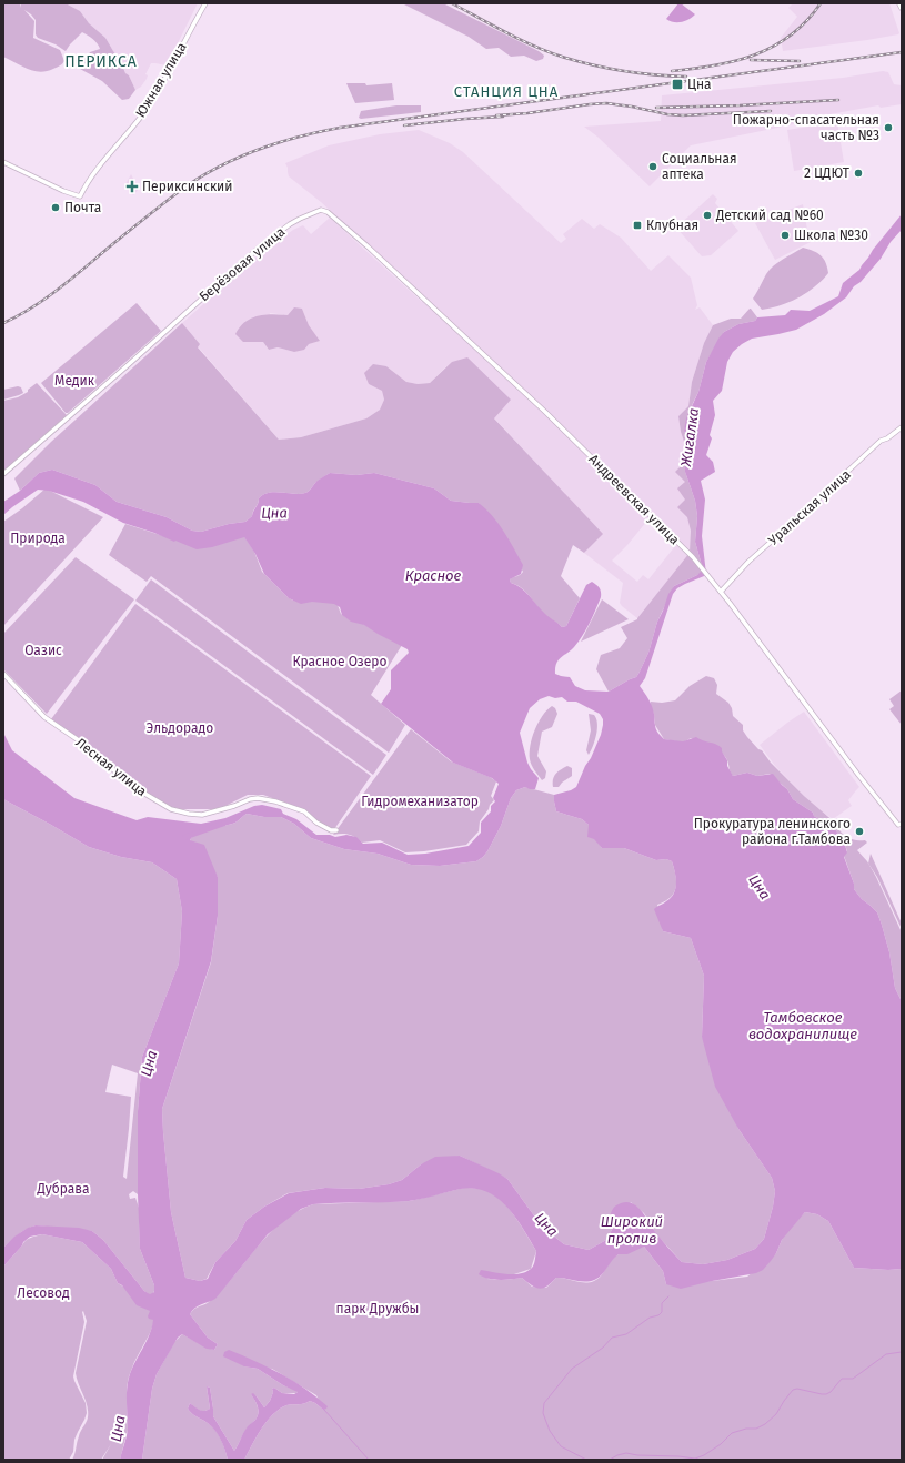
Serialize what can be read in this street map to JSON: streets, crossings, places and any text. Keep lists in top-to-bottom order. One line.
{"streets":{"street":["Южная улица","Берёзовая улица","Андреевская улица","Уральская улица","Лесная улица"]},"crossings":[["Берёзовая улица","Андреевская улица"],["Андреевская улица","Уральская улица"]],"districts":["ПЕРИКСА","СТАНЦИЯ ЦНА"],"water":["Жигалка","Цна","Красное","Тамбовское водохранилище","Широкий пролив"],"parks":["Медик","Природа","Оазис","Красное Озеро","Эльдорадо","Гидромеханизатор","Дубрава","Лесовод","парк Дружбы"],"places":{"transit":["Цна","Клубная"],"other":["Пожарно-спасательная часть №3","Социальная аптека","2 ЦДЮТ","Почта","Детский сад №60","Школа №30","Прокуратура ленинского района г.Тамбова"],"health":["Периксинский"]}}
